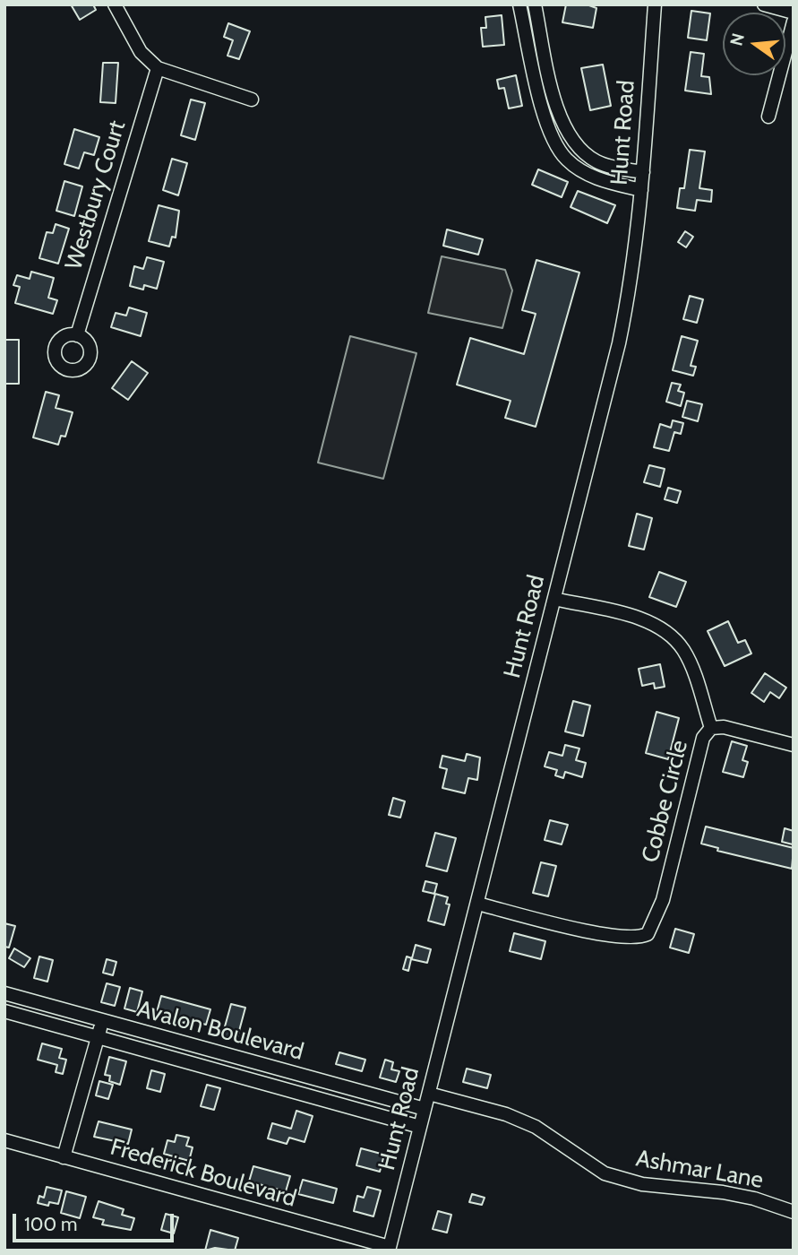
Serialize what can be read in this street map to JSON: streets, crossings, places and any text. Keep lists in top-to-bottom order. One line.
{"streets":{"street":["Hunt Road","Westbury Court","Cobbe Circle","Avalon Boulevard","Ashmar Lane","Frederick Boulevard"]},"crossings":[["Hunt Road","Cobbe Circle"],["Hunt Road","Avalon Boulevard"],["Hunt Road","Ashmar Lane"],["Hunt Road","Frederick Boulevard"]],"scale_bar":"100 m","north":"left"}
